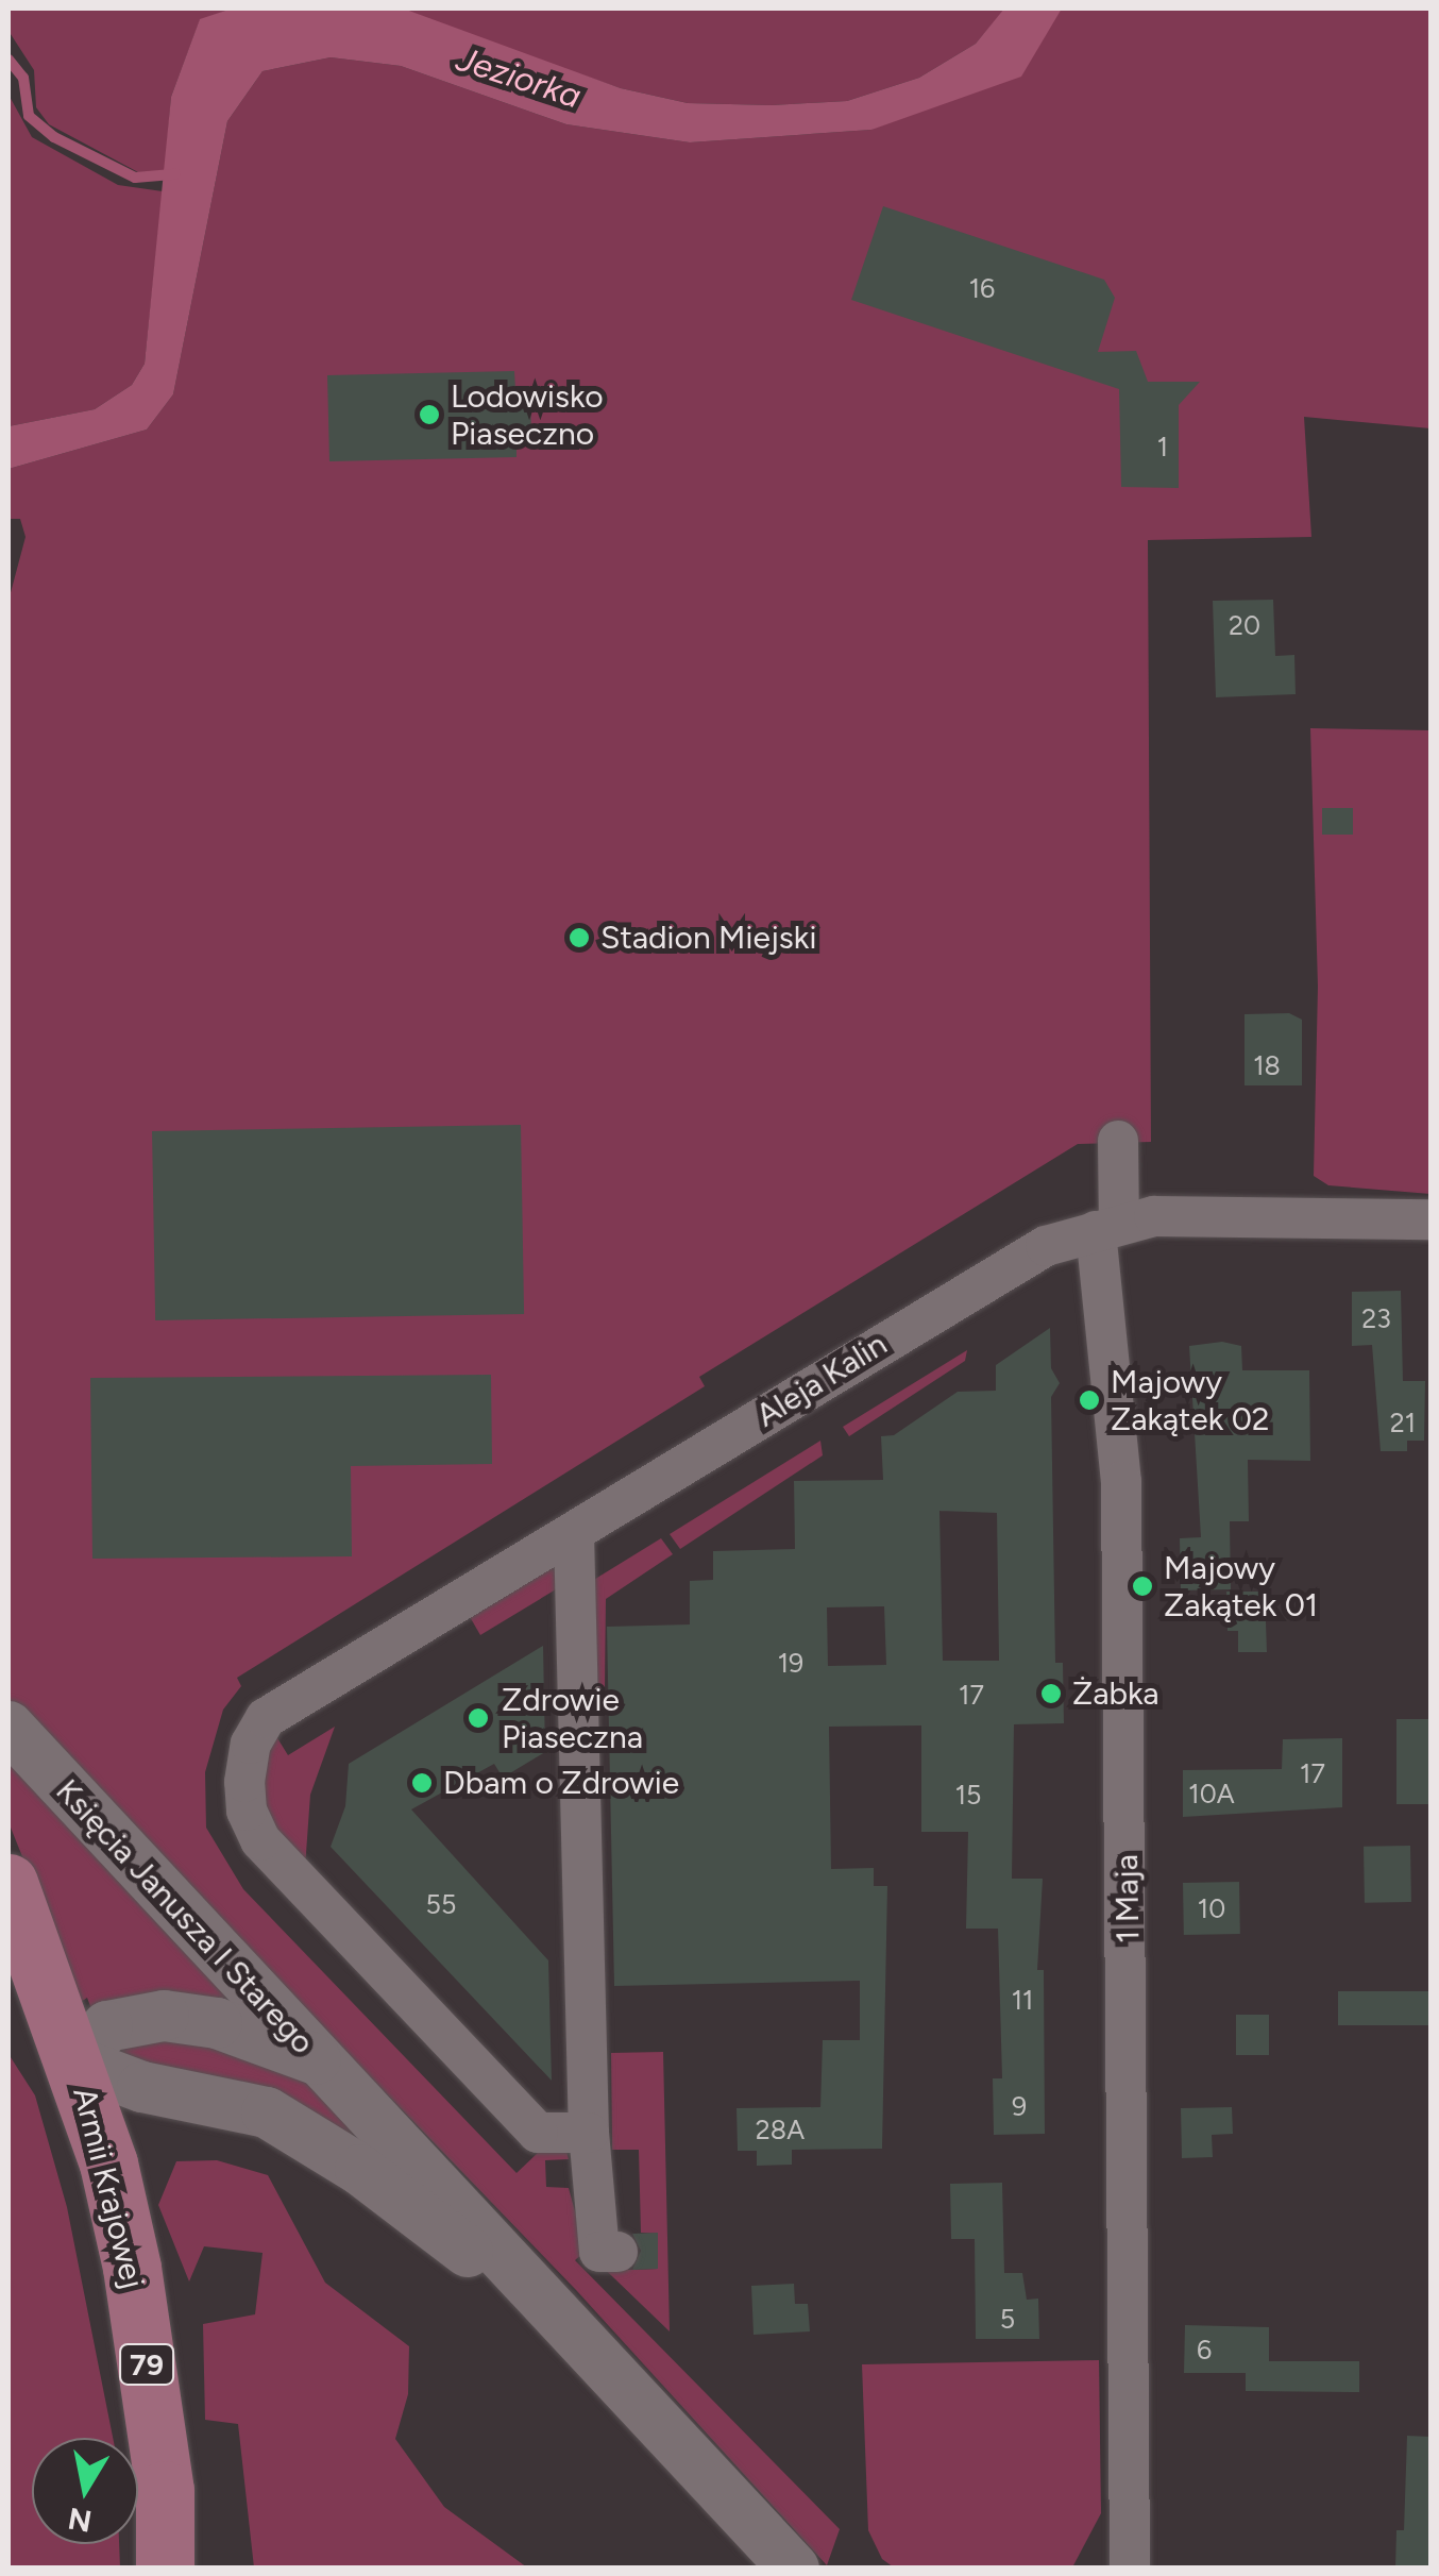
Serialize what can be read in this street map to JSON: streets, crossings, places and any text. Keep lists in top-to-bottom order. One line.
{"streets":{"main road":["Armii Krajowej","79"],"street":["Aleja Kalin","1 Maja","Księcia Janusza I Starego"]},"crossings":[["Aleja Kalin","1 Maja"],["Księcia Janusza I Starego","Armii Krajowej"]],"water":["Jeziorka"],"places":["Lodowisko Piaseczno","Stadion Miejski","Majowy Zakątek 02","Majowy Zakątek 01","Żabka","Zdrowie Piaseczna","Dbam o Zdrowie"],"house_numbers":["16","1","20","18","23","21","19","17","17","10A","15","55","10","11","9","28A","5","6"],"north":"bottom"}
